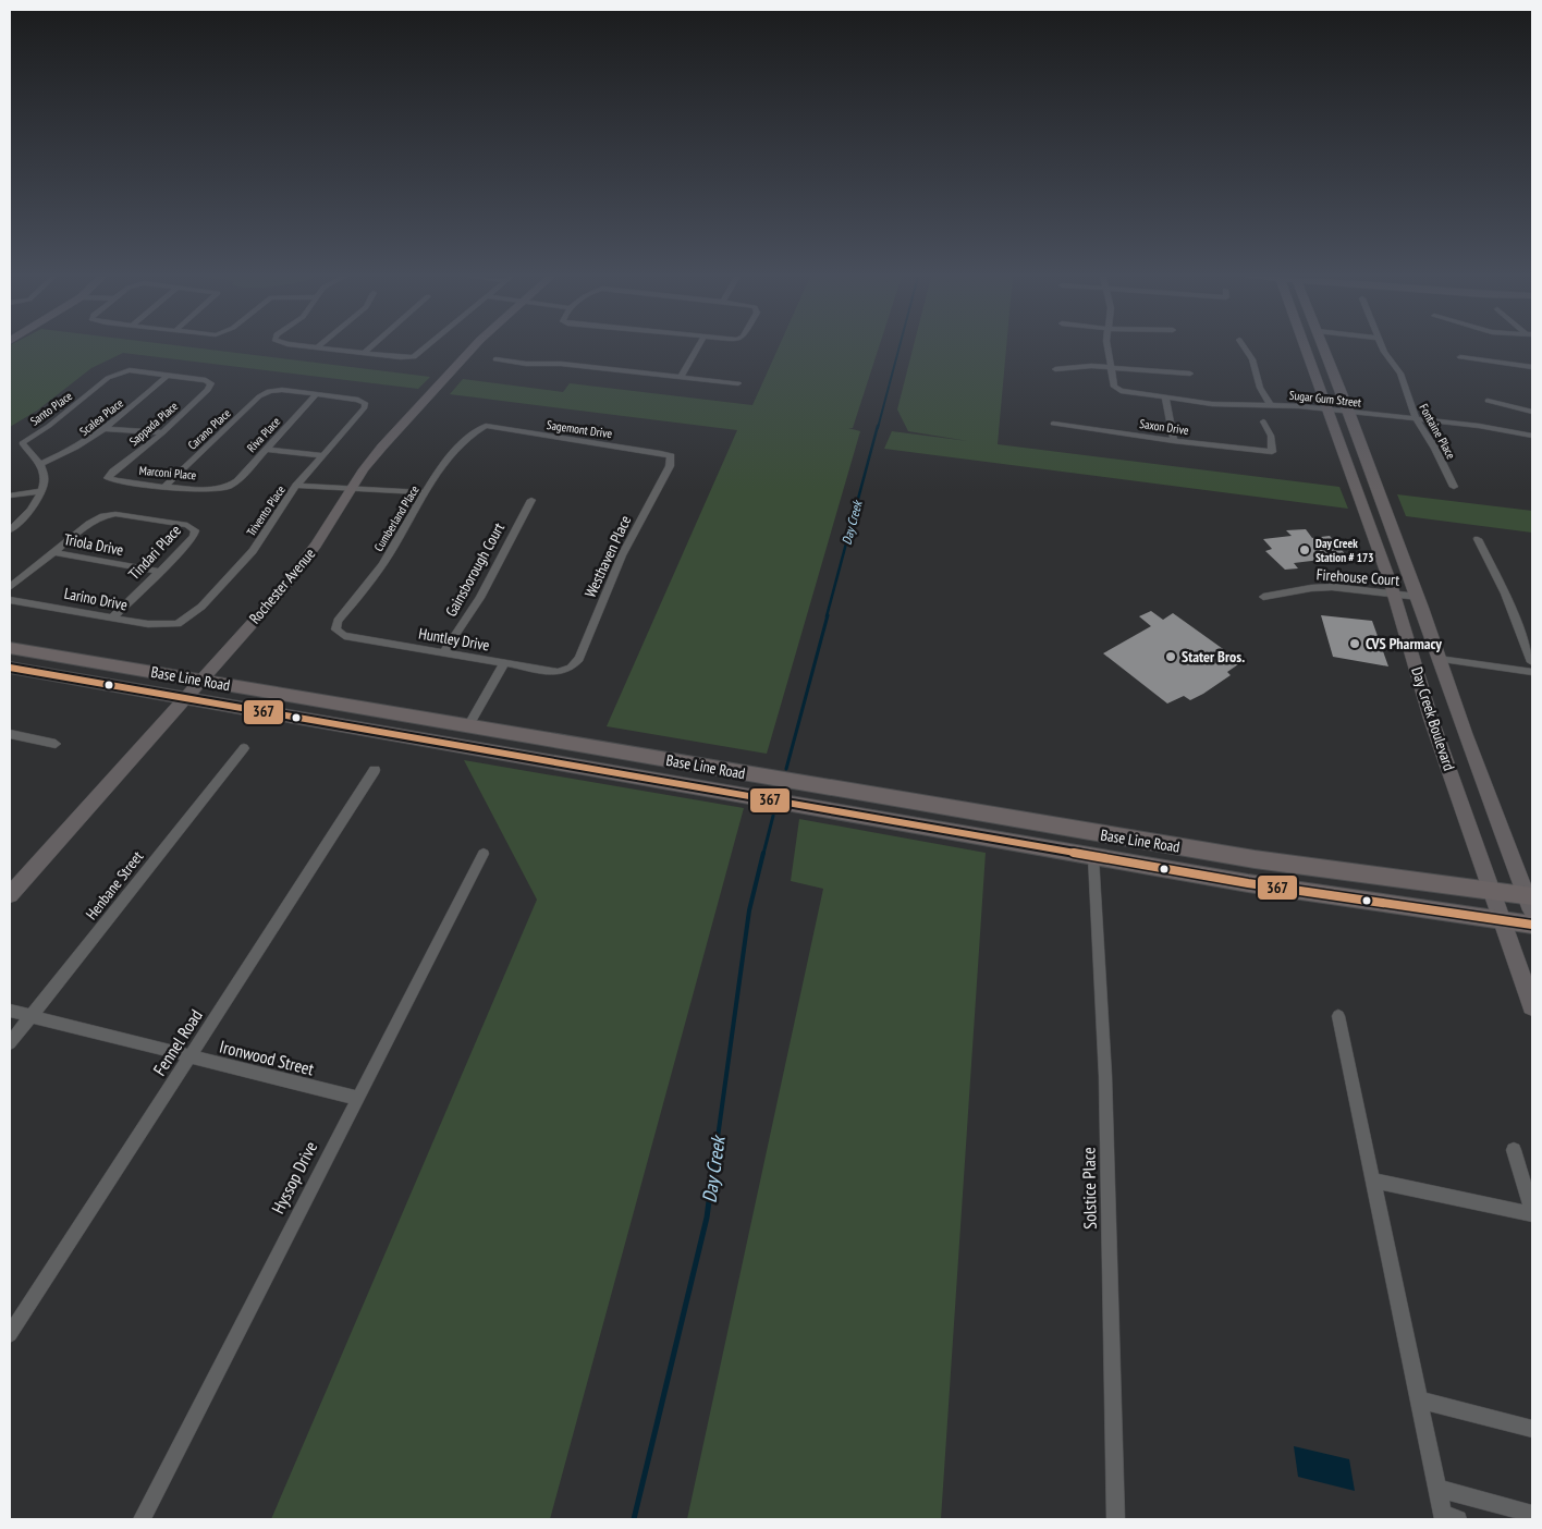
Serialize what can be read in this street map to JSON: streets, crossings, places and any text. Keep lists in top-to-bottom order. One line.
{"streets":{"main road":["Rochester Avenue","Base Line Road","Day Creek Boulevard"],"street":["Sugar Gum Street","Santo Place","Scalea Place","Sappada Place","Saxon Drive","Carano Place","Sagemont Drive","Fontaine Place","Riva Place","Marconi Place","Trivento Place","Cumberland Place","Triola Drive","Tindari Place","Westhaven Place","Gainsborough Court","Firehouse Court","Larino Drive","Huntley Drive","Henbane Street","Fennel Road","Ironwood Street","Hyssop Drive","Solstice Place"]},"crossings":[["Sugar Gum Street","Fontaine Place"],["Sugar Gum Street","Day Creek Boulevard"],["Santo Place","Scalea Place"],["Santo Place","Sappada Place"],["Scalea Place","Sappada Place"],["Sappada Place","Marconi Place"],["Carano Place","Riva Place"],["Carano Place","Marconi Place"],["Carano Place","Trivento Place"],["Sagemont Drive","Cumberland Place"],["Sagemont Drive","Westhaven Place"],["Riva Place","Marconi Place"],["Riva Place","Trivento Place"],["Trivento Place","Larino Drive"],["Cumberland Place","Huntley Drive"],["Triola Drive","Tindari Place"],["Tindari Place","Larino Drive"],["Westhaven Place","Huntley Drive"],["Gainsborough Court","Huntley Drive"],["Firehouse Court","Day Creek Boulevard"],["Rochester Avenue","Base Line Road"],["Base Line Road","Day Creek Boulevard"],["Base Line Road","Solstice Place"],["Henbane Street","Ironwood Street"],["Fennel Road","Ironwood Street"],["Ironwood Street","Hyssop Drive"]],"water":["Day Creek"],"places":["Day Creek Station # 173","CVS Pharmacy","Stater Bros."],"lines":["transit line 367"]}
